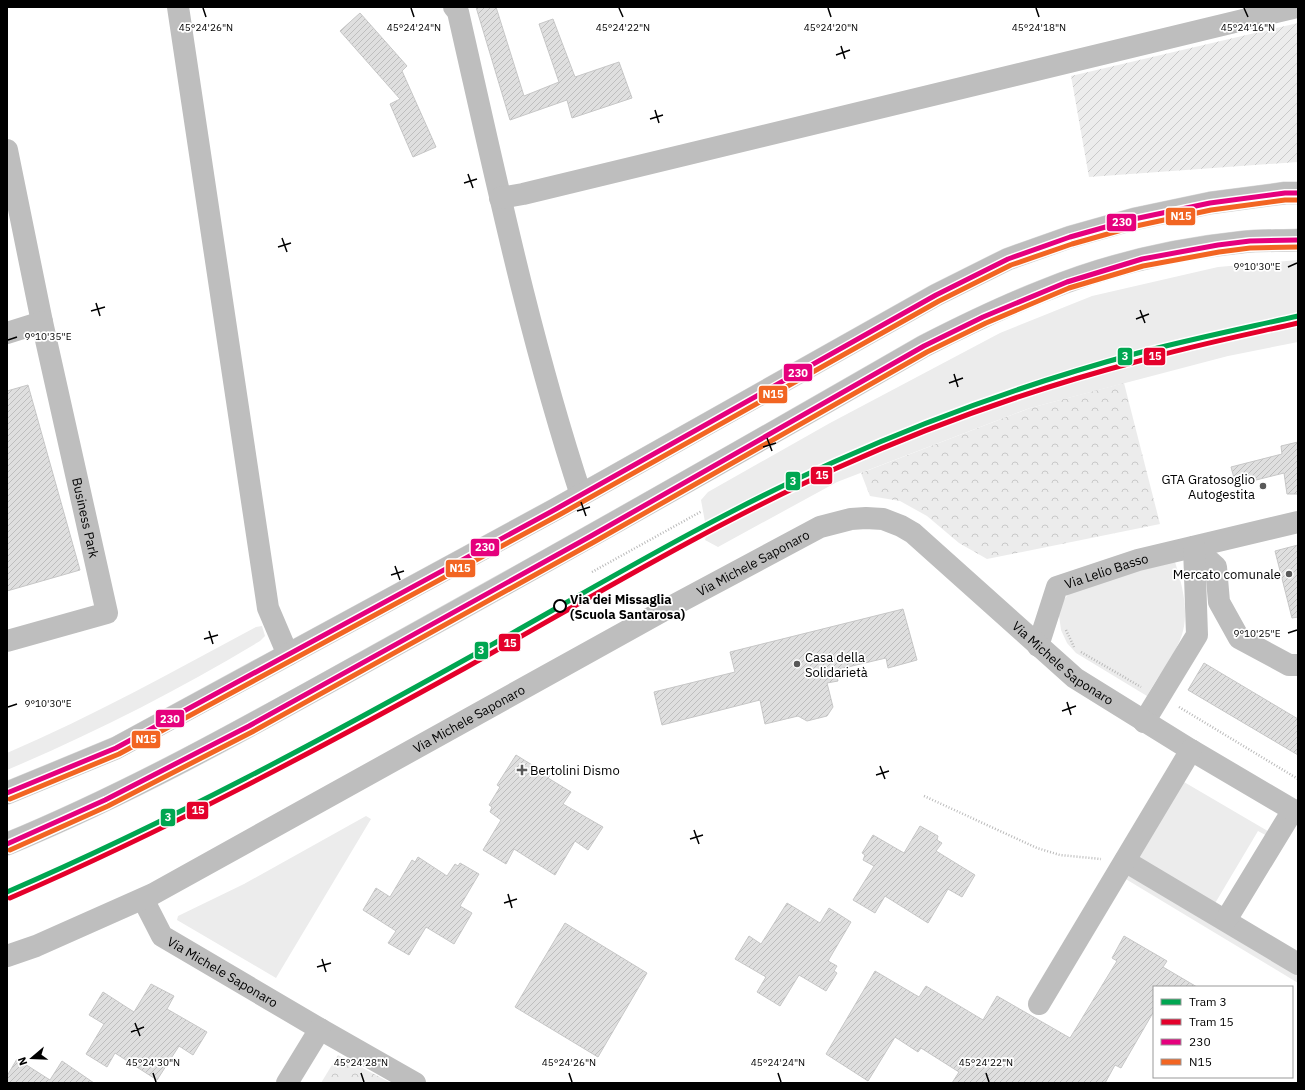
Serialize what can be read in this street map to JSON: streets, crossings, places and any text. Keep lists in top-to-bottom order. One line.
{"streets":{"main road":["Business Park","Via Michele Saponaro","Via Lelio Basso"]},"crossings":[["Via Michele Saponaro","Via Lelio Basso"]],"places":{"other":["GTA Gratosoglio Autogestita","Mercato comunale","Via dei Missaglia (Scuola Santarosa)","Casa della Solidarietà"],"health":["Bertolini Dismo"]},"lines":["transit line 230","transit line N15","tram line 3","tram line 15"],"legend":["Tram 3","Tram 15","230","N15"],"north":"left","coordinates":["45°24'26\"N","45°24'24\"N","45°24'22\"N","45°24'20\"N","45°24'18\"N","45°24'16\"N","9°10'30\"E","9°10'35\"E","9°10'25\"E","45°24'30\"N","45°24'28\"N"]}
